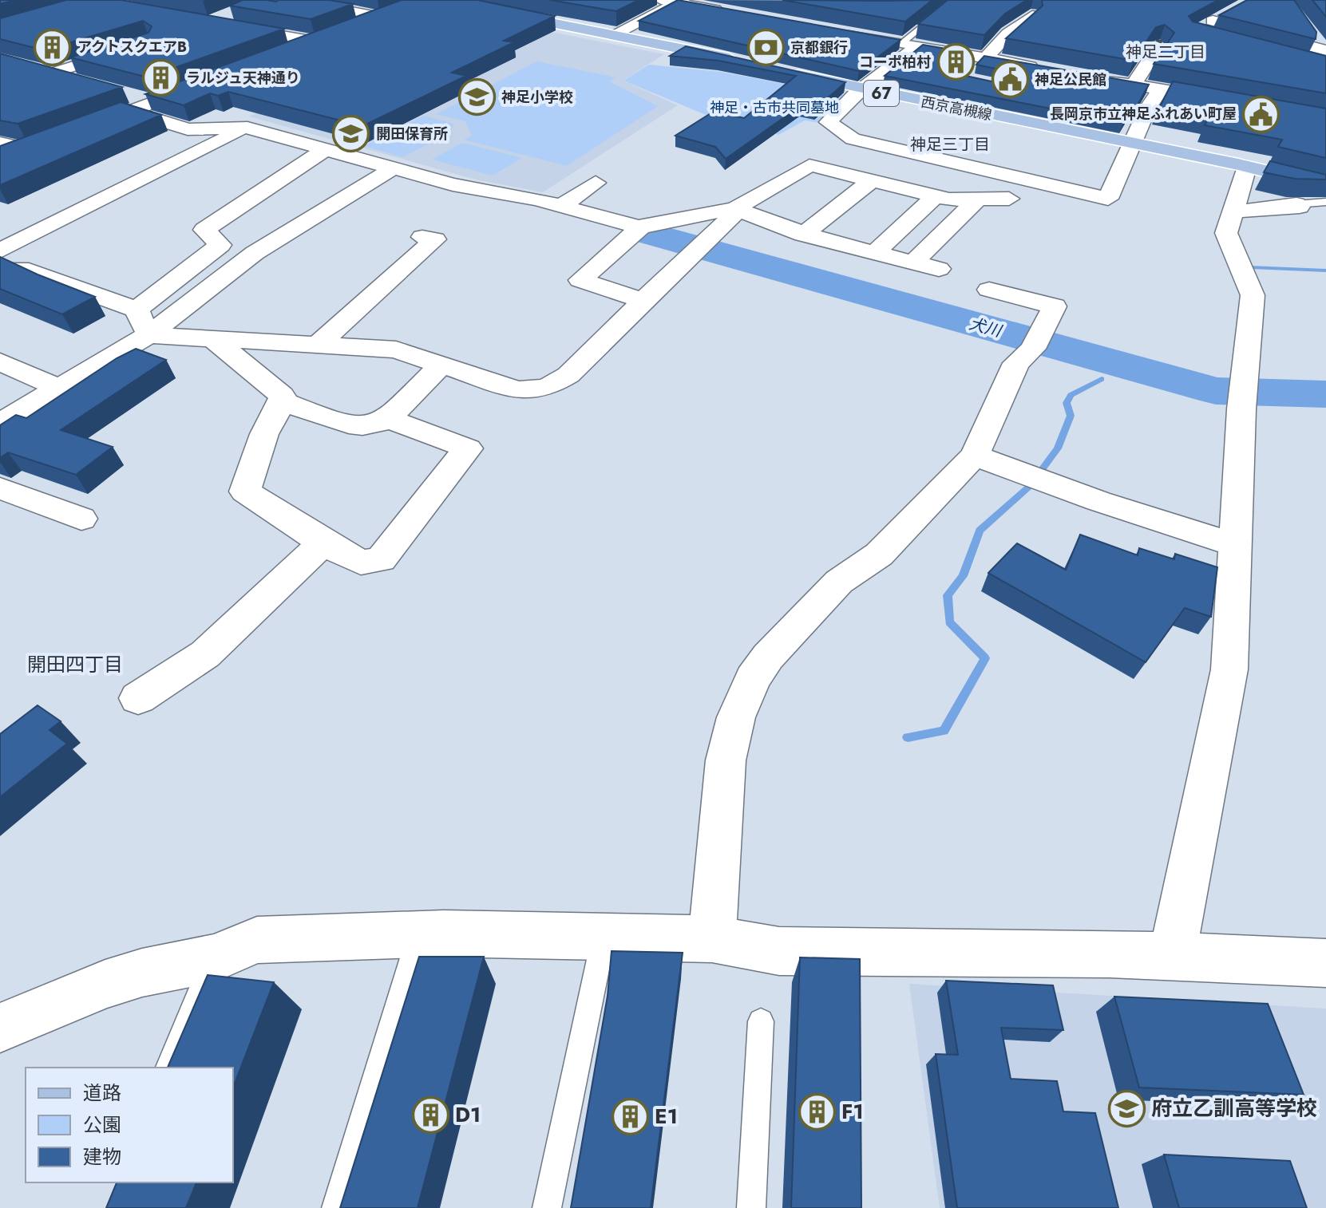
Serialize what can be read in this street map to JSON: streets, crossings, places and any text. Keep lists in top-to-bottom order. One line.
{"streets":{"main road":["67","西京高槻線"]},"districts":["神足二丁目","神足三丁目","開田四丁目"],"water":["犬川"],"parks":["神足・古市共同墓地"],"places":{"building":["アクトスクエアB","コーポ柏村","ラルジュ天神通り","F1","D1","E1"],"bank":["京都銀行"],"public building":["神足公民館","長岡京市立神足ふれあい町屋"],"school or university":["神足小学校","開田保育所","府立乙訓高等学校"]},"legend":["道路","公園","建物"]}
